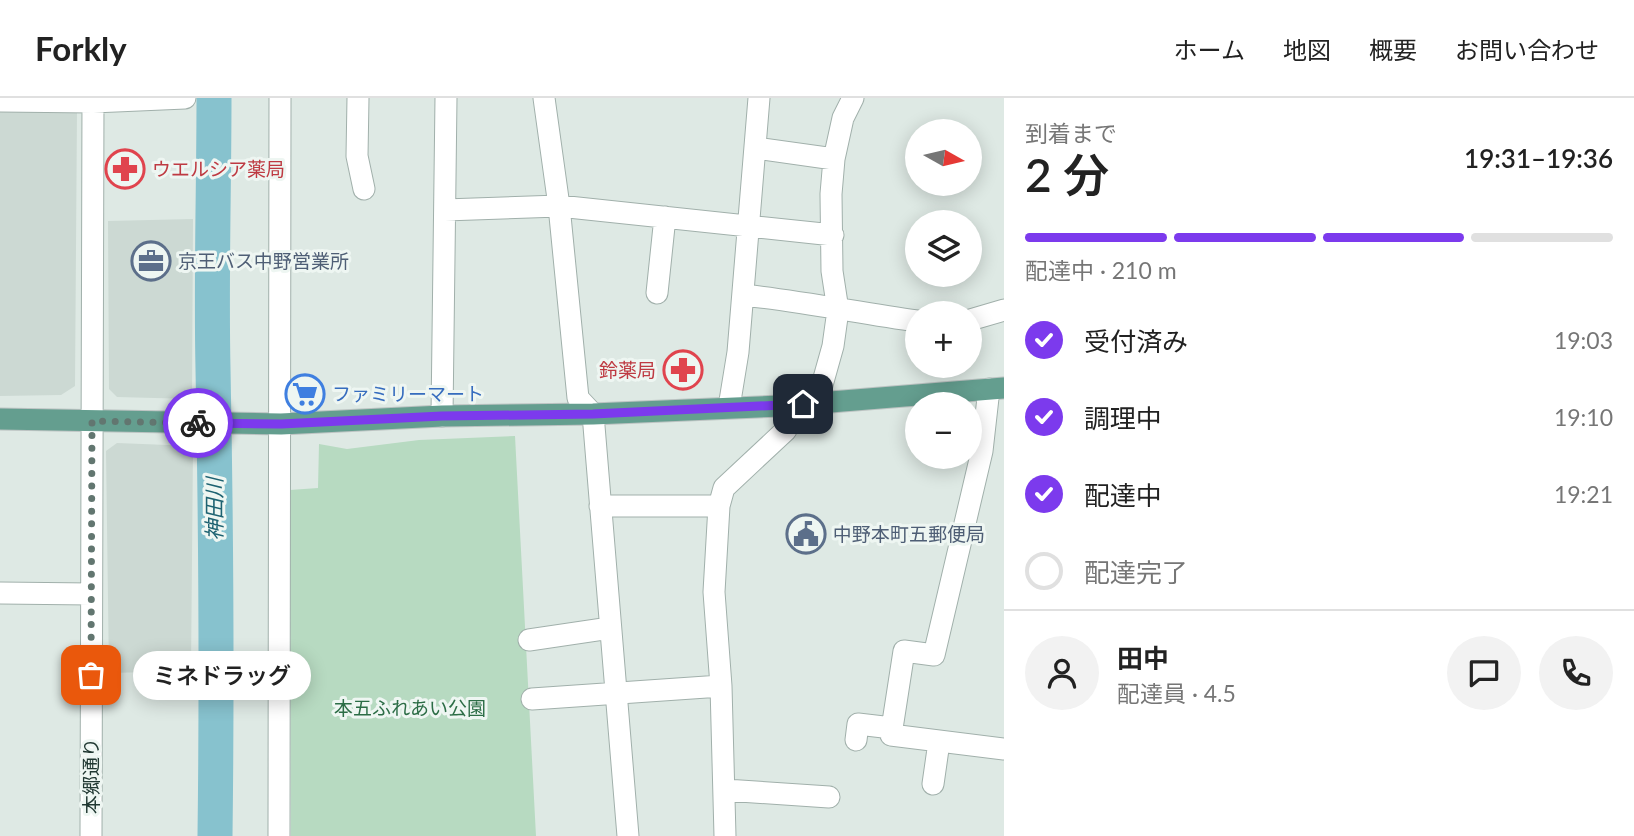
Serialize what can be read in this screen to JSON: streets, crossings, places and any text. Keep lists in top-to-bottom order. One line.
{"streets":{"street":["本郷通り"]},"water":["神田川"],"parks":["本五ふれあい公園"],"places":{"pharmacy":["ウエルシア薬局","鈴薬局"],"office":["京王バス中野営業所"],"supermarket":["ファミリーマート"],"public building":["中野本町五郵便局"],"other":["ミネドラッグ"]},"north":"right","page":{"header":"Forkly","nav":["ホーム","地図","概要","お問い合わせ"],"heading":["2 分","到着まで","19:31–19:36"],"panel":["田中","配達員 · 4.5"],"map_buttons":["+","−"],"bar":"配達中 · 210 m","list":[["受付済み","19:03"],["調理中","19:10"],["配達中","19:21"],"配達完了"],"bubble":"ミネドラッグ"}}
